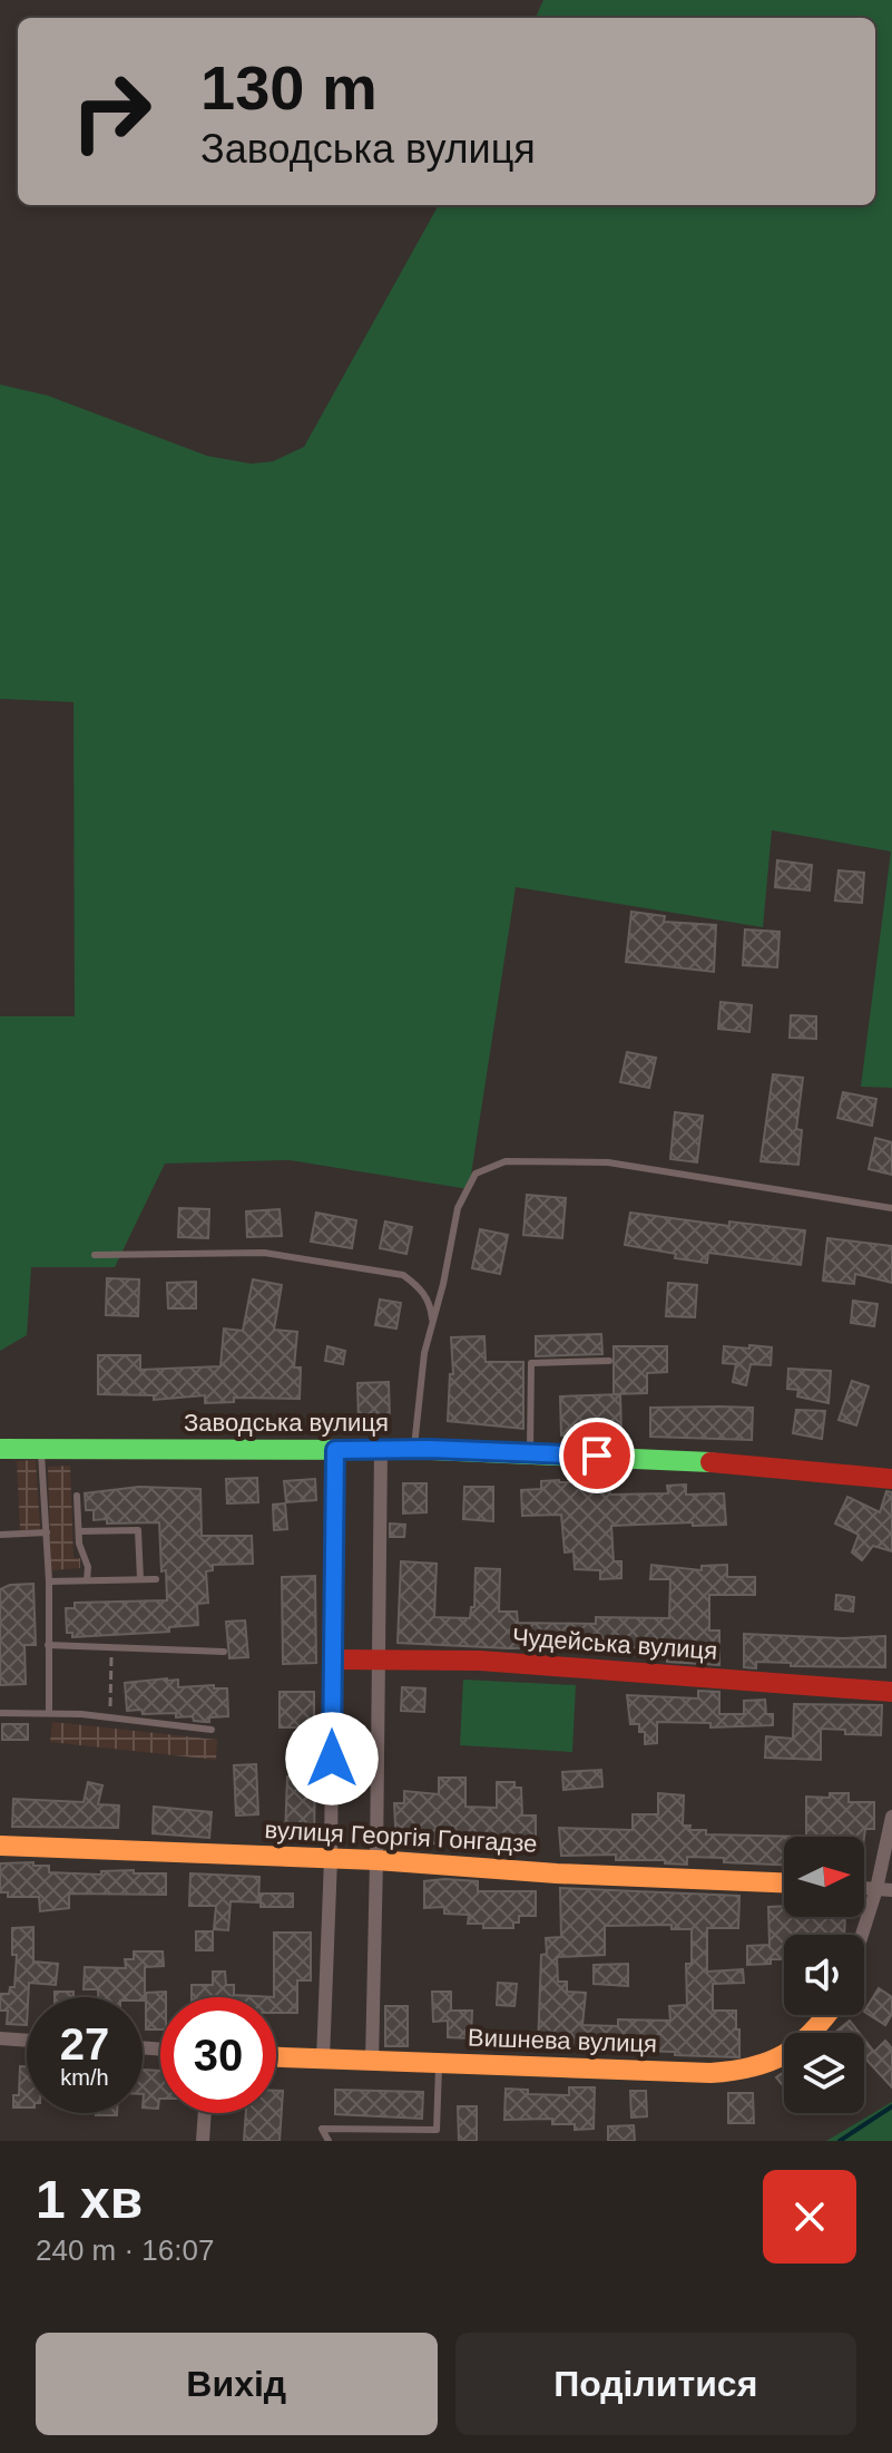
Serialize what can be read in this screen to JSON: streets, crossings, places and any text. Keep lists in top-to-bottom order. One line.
{"streets":{"street":["Заводська вулиця","Чудейська вулиця","вулиця Георгія Гонгадзе","Вишнева вулиця"]},"north":"right","page":{"turn":["130 m","Заводська вулиця"],"speed":"27 km/h","limit":"30","heading":["1 хв","240 m · 16:07"],"buttons":["Вихід","Поділитися"]}}
